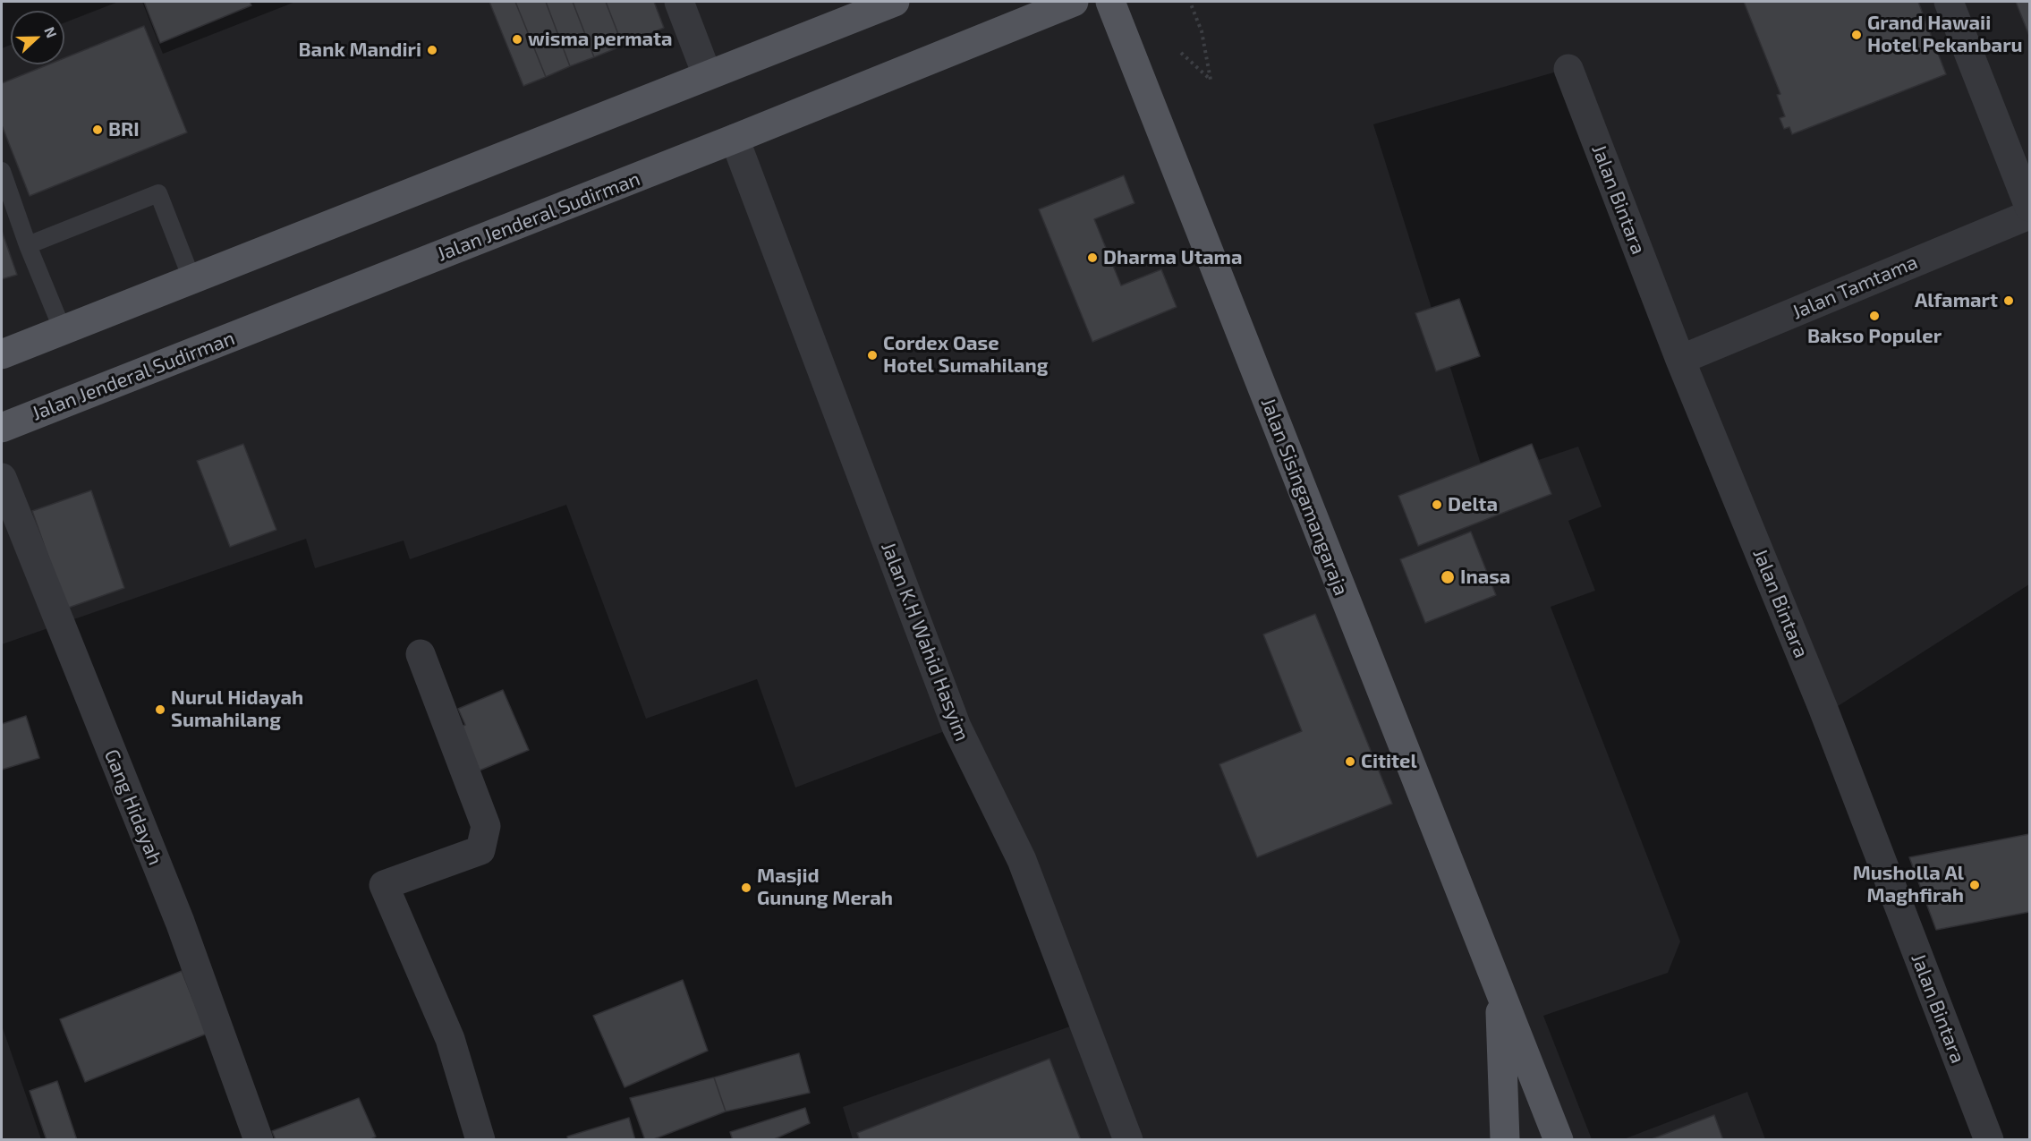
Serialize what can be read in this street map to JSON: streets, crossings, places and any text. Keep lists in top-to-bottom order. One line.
{"streets":{"main road":["Jalan Jenderal Sudirman","Jalan Sisingamangaraja"],"street":["Jalan Bintara","Jalan Tamtama","Jalan K.H Wahid Hasyim","Gang Hidayah"]},"crossings":[["Jalan Bintara","Jalan Tamtama"],["Jalan Jenderal Sudirman","Jalan K.H Wahid Hasyim"]],"places":["Grand Hawaii Hotel Pekanbaru","wisma permata","Bank Mandiri","BRI","Dharma Utama","Alfamart","Bakso Populer","Cordex Oase Hotel Sumahilang","Delta","Inasa","Nurul Hidayah Sumahilang","Cititel","Musholla Al Maghfirah","Masjid Gunung Merah"],"north":"right"}
